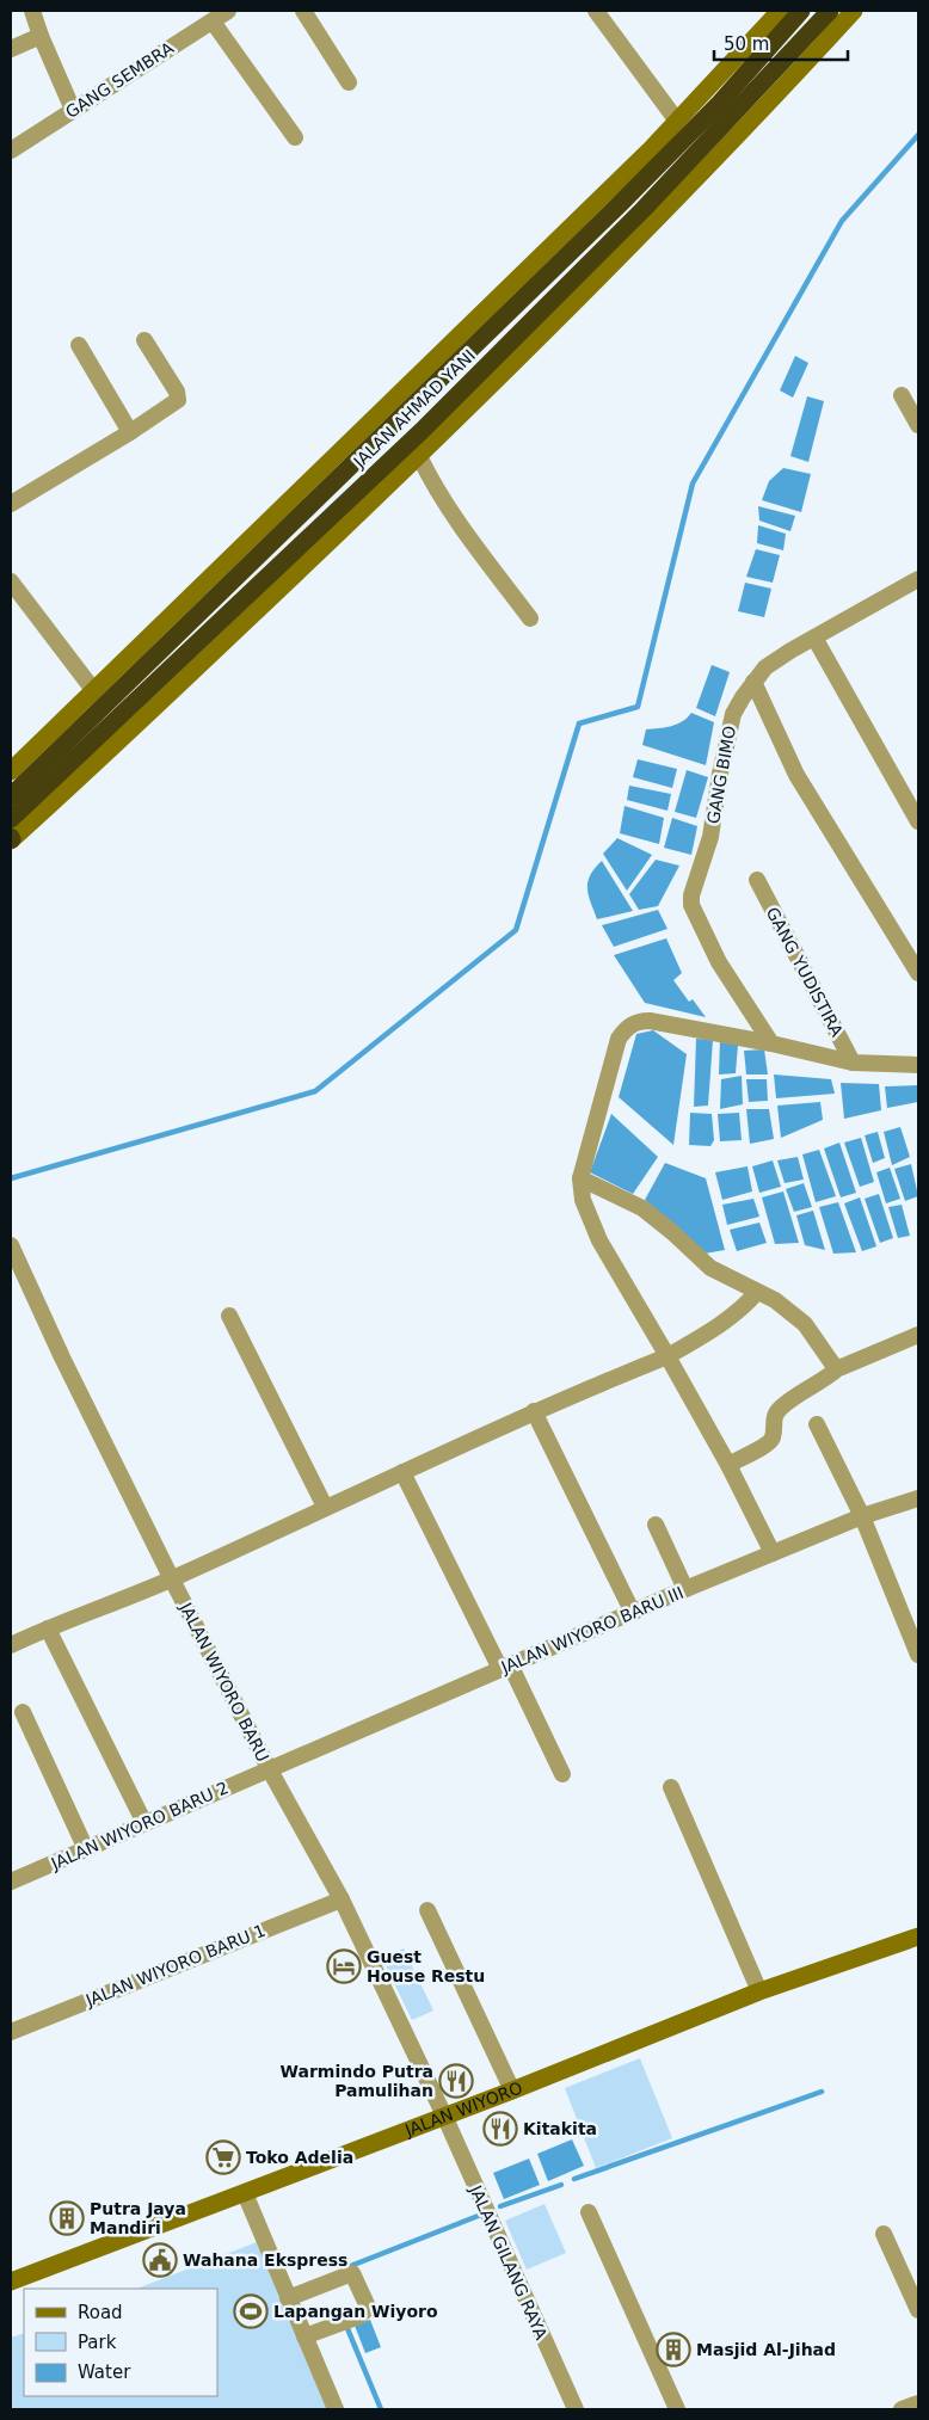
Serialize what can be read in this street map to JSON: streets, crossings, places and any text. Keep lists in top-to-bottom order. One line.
{"streets":{"highway":["JALAN AHMAD YANI"],"street":["GANG SEMBRA","GANG BIMO","GANG YUDISTIRA","JALAN WIYORO BARU III","JALAN WIYORO BARU","JALAN WIYORO BARU 2","JALAN WIYORO BARU 1","JALAN WIYORO","JALAN GILANG RAYA"]},"crossings":[["JALAN WIYORO BARU III","JALAN WIYORO BARU"],["JALAN WIYORO BARU III","JALAN WIYORO BARU 2"],["JALAN WIYORO BARU","JALAN WIYORO BARU 2"],["JALAN WIYORO BARU","JALAN WIYORO BARU 1"],["JALAN WIYORO BARU","JALAN WIYORO"],["JALAN WIYORO BARU","JALAN GILANG RAYA"],["JALAN WIYORO","JALAN GILANG RAYA"]],"places":{"hotel":["Guest House Restu"],"restaurant":["Warmindo Putra Pamulihan","Kitakita"],"supermarket":["Toko Adelia"],"building":["Putra Jaya Mandiri","Masjid Al-Jihad"],"public building":["Wahana Ekspress"],"sports":["Lapangan Wiyoro"]},"legend":["Road","Park","Water"],"scale_bar":"50 m"}
